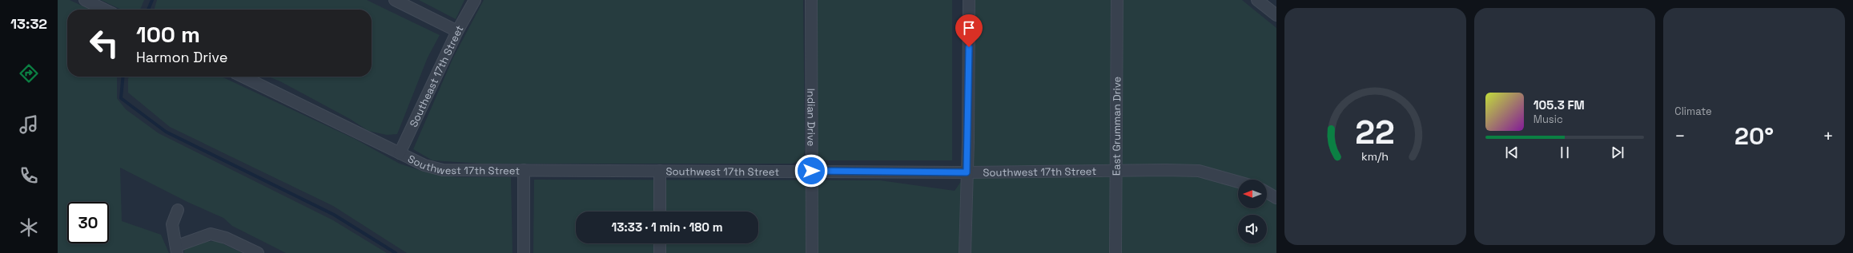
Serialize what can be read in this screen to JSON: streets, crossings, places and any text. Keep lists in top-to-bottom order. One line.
{"streets":{"street":["Southeast 17th Street","Indian Drive","East Grumman Drive","Southwest 17th Street"]},"crossings":[["Southeast 17th Street","Southwest 17th Street"],["Indian Drive","Southwest 17th Street"],["East Grumman Drive","Southwest 17th Street"]],"north":"left","page":{"tabs":"13:32","tile":"Climate","turn":["100 m","Harmon Drive"],"song":["105.3 FM","Music"],"heat":["−","20°","+"],"limit":"30","trip":"13:33 · 1 min · 180 m","gauge":["22","km/h"]}}
